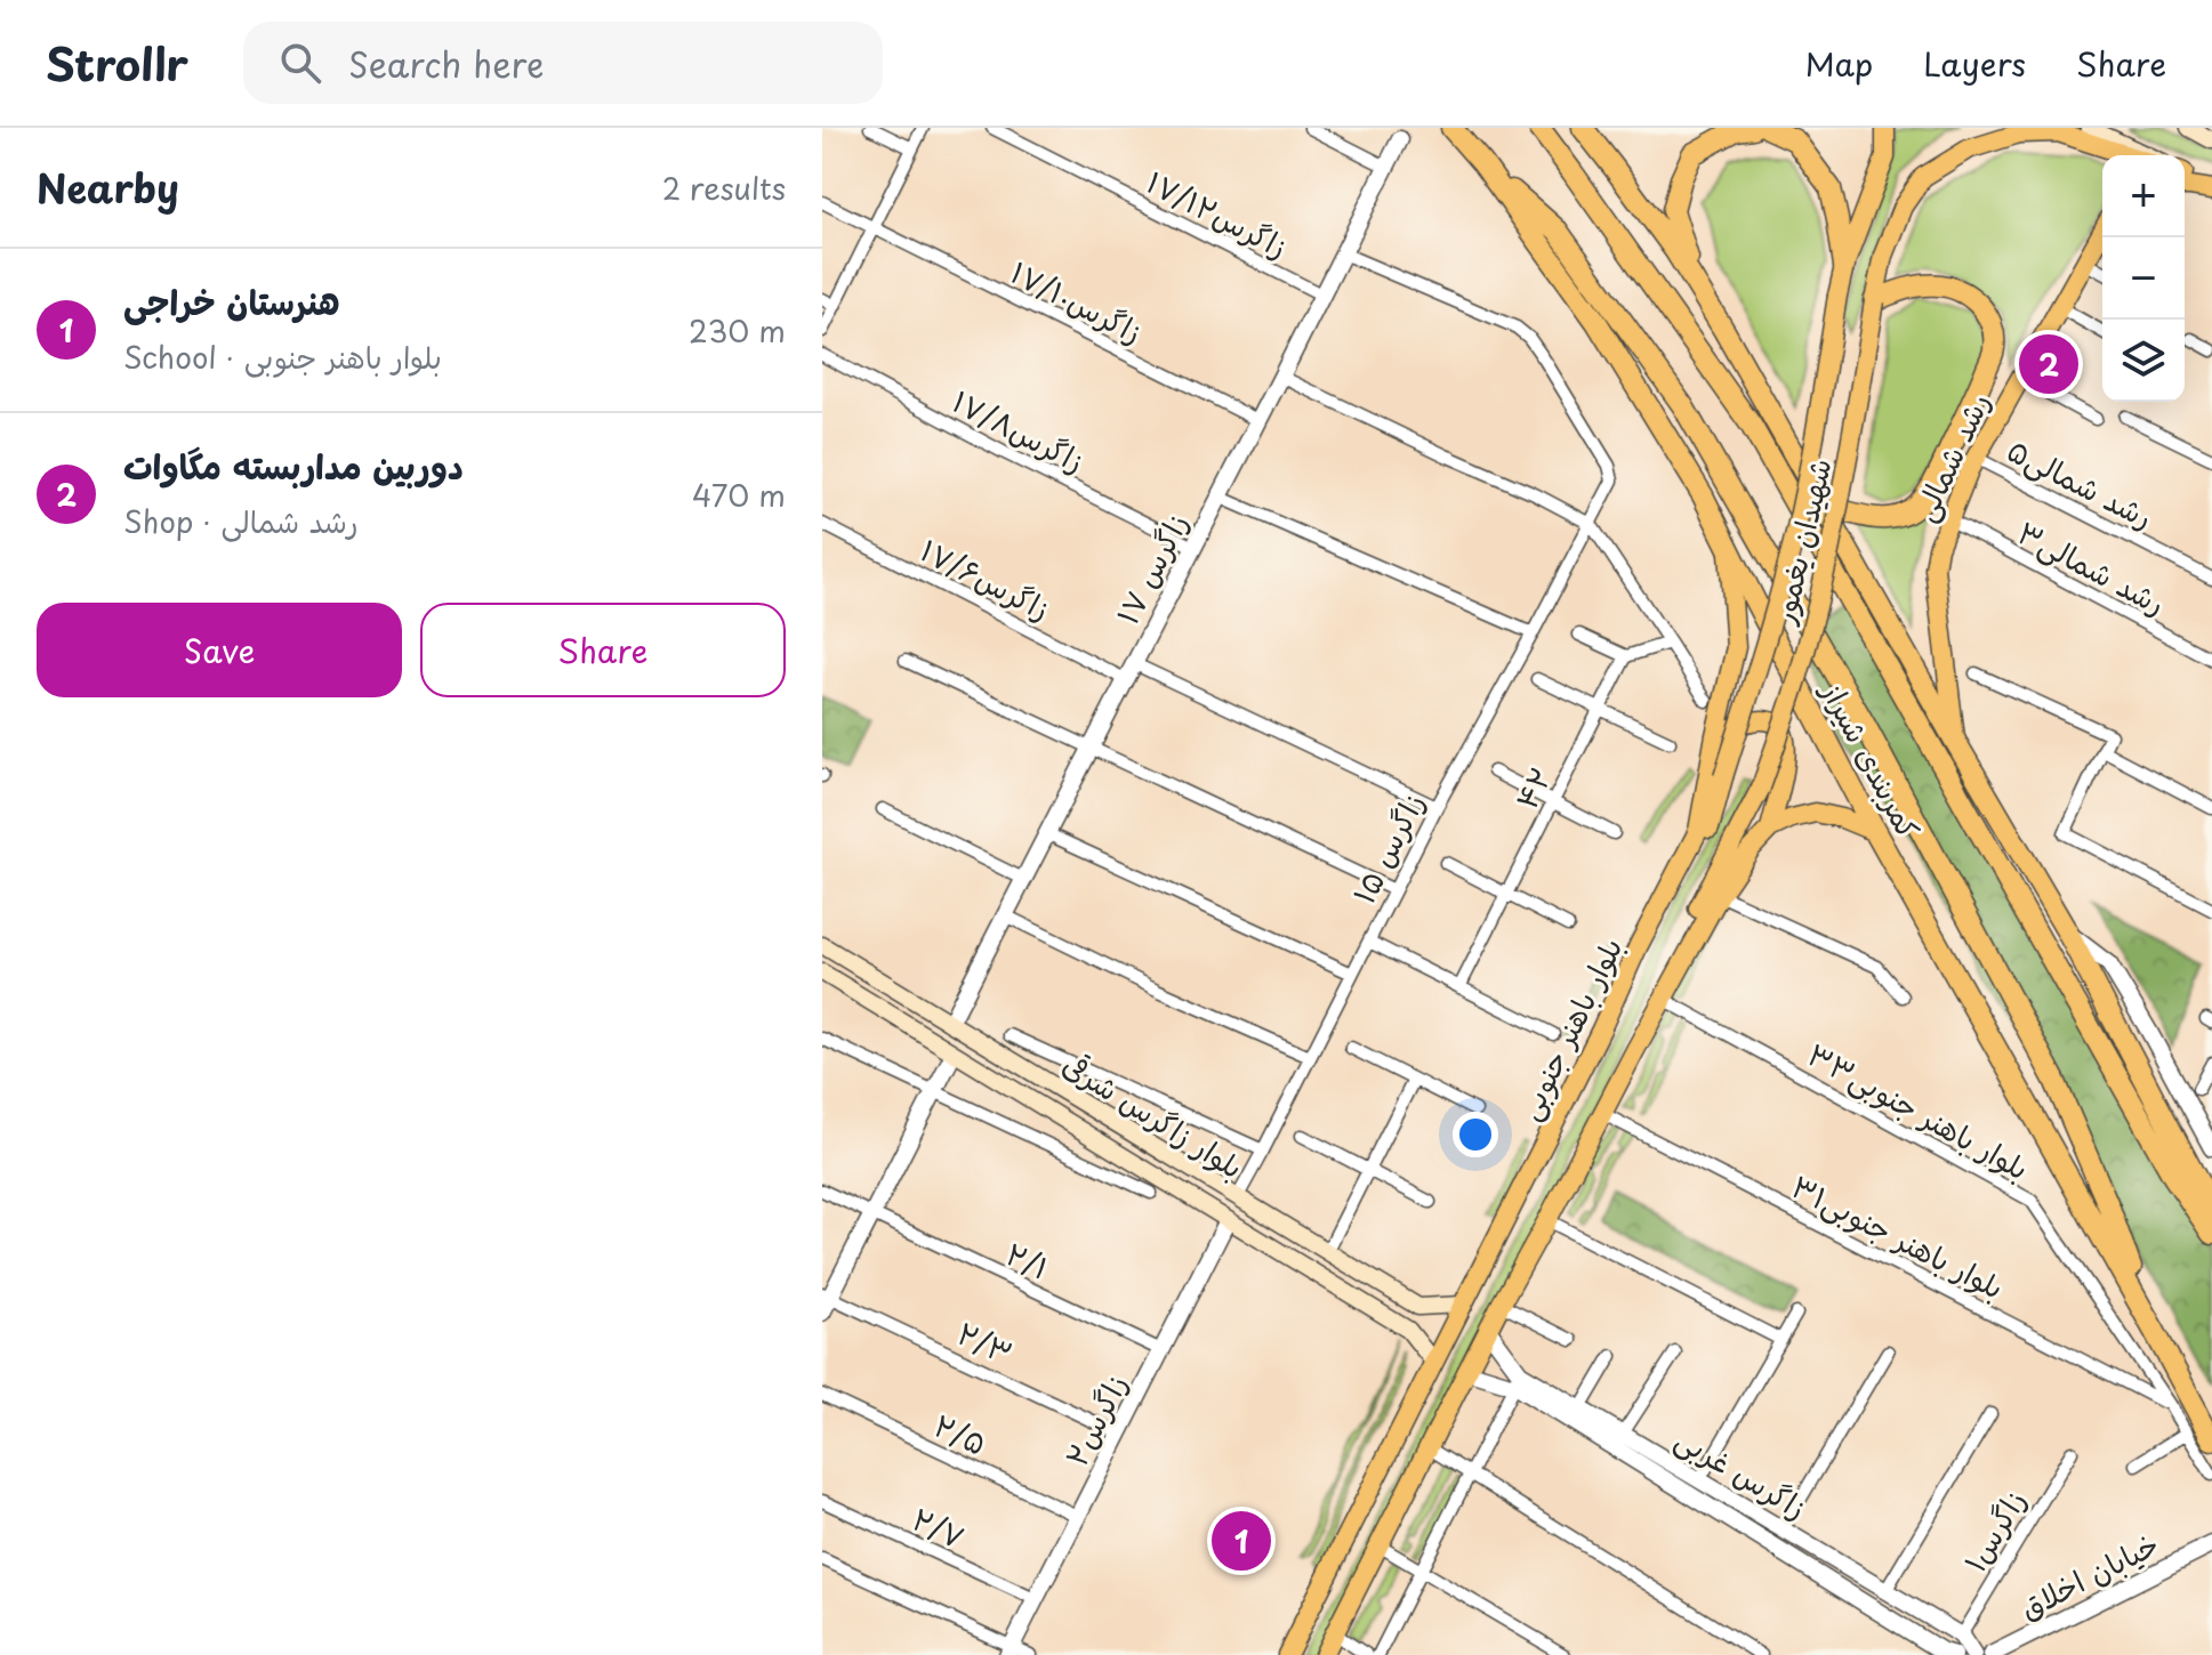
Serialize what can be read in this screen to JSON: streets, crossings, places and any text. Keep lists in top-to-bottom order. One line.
{"streets":{"highway":["کمربندی شیراز"],"main road":["رشد شمالی","شهیدان یغمور","بلوار باهنر جنوبی","بلوار زاگرس شرقی"],"street":["زاگرس۱۷/۱۲","زاگرس۱۷/۱۰","زاگرس۱۷/۸","رشد شمالی۵","رشد شمالی۳","زاگرس ۱۷","زاگرس۱۷/۶","۴۲","زاگرس ۱۵","بلوار باهنر جنوبی۳۳","بلوار باهنر جنوبی۳۱","۲/۱","۲/۳","زاگرس۲","۲/۵","زاگرس غربی","۲/۷","زاگرس۱","خیابان اخلاق"]},"crossings":[["زاگرس۱۷/۱۲","زاگرس ۱۷"],["زاگرس۱۷/۱۰","زاگرس ۱۷"],["زاگرس۱۷/۸","زاگرس ۱۷"],["رشد شمالی","رشد شمالی۵"],["رشد شمالی","رشد شمالی۳"],["شهیدان یغمور","بلوار باهنر جنوبی"],["زاگرس ۱۷","زاگرس۱۷/۶"],["زاگرس ۱۷","زاگرس ۱۵"],["زاگرس ۱۷","بلوار زاگرس شرقی"],["کمربندی شیراز","بلوار باهنر جنوبی"],["زاگرس ۱۵","بلوار زاگرس شرقی"],["بلوار باهنر جنوبی","بلوار زاگرس شرقی"],["بلوار باهنر جنوبی۳۳","بلوار باهنر جنوبی۳۱"],["بلوار زاگرس شرقی","زاگرس۲"],["۲/۱","زاگرس۲"],["۲/۳","زاگرس۲"],["زاگرس۲","۲/۵"],["زاگرس۲","۲/۷"],["زاگرس غربی","زاگرس۱"]],"page":{"header":"Strollr","search":"Search here","nav":["Map","Layers","Share"],"heading":["Nearby","2 results"],"map_buttons":["+","−"],"list":[{"mark":"1","name":"هنرستان خراجی","note":"School · بلوار باهنر جنوبی","value":"230 m"},{"mark":"2","name":"دوربین مداربسته مگاوات","note":"Shop · رشد شمالی","value":"470 m"}],"pins":["2","1"],"buttons":["Save","Share"]}}
